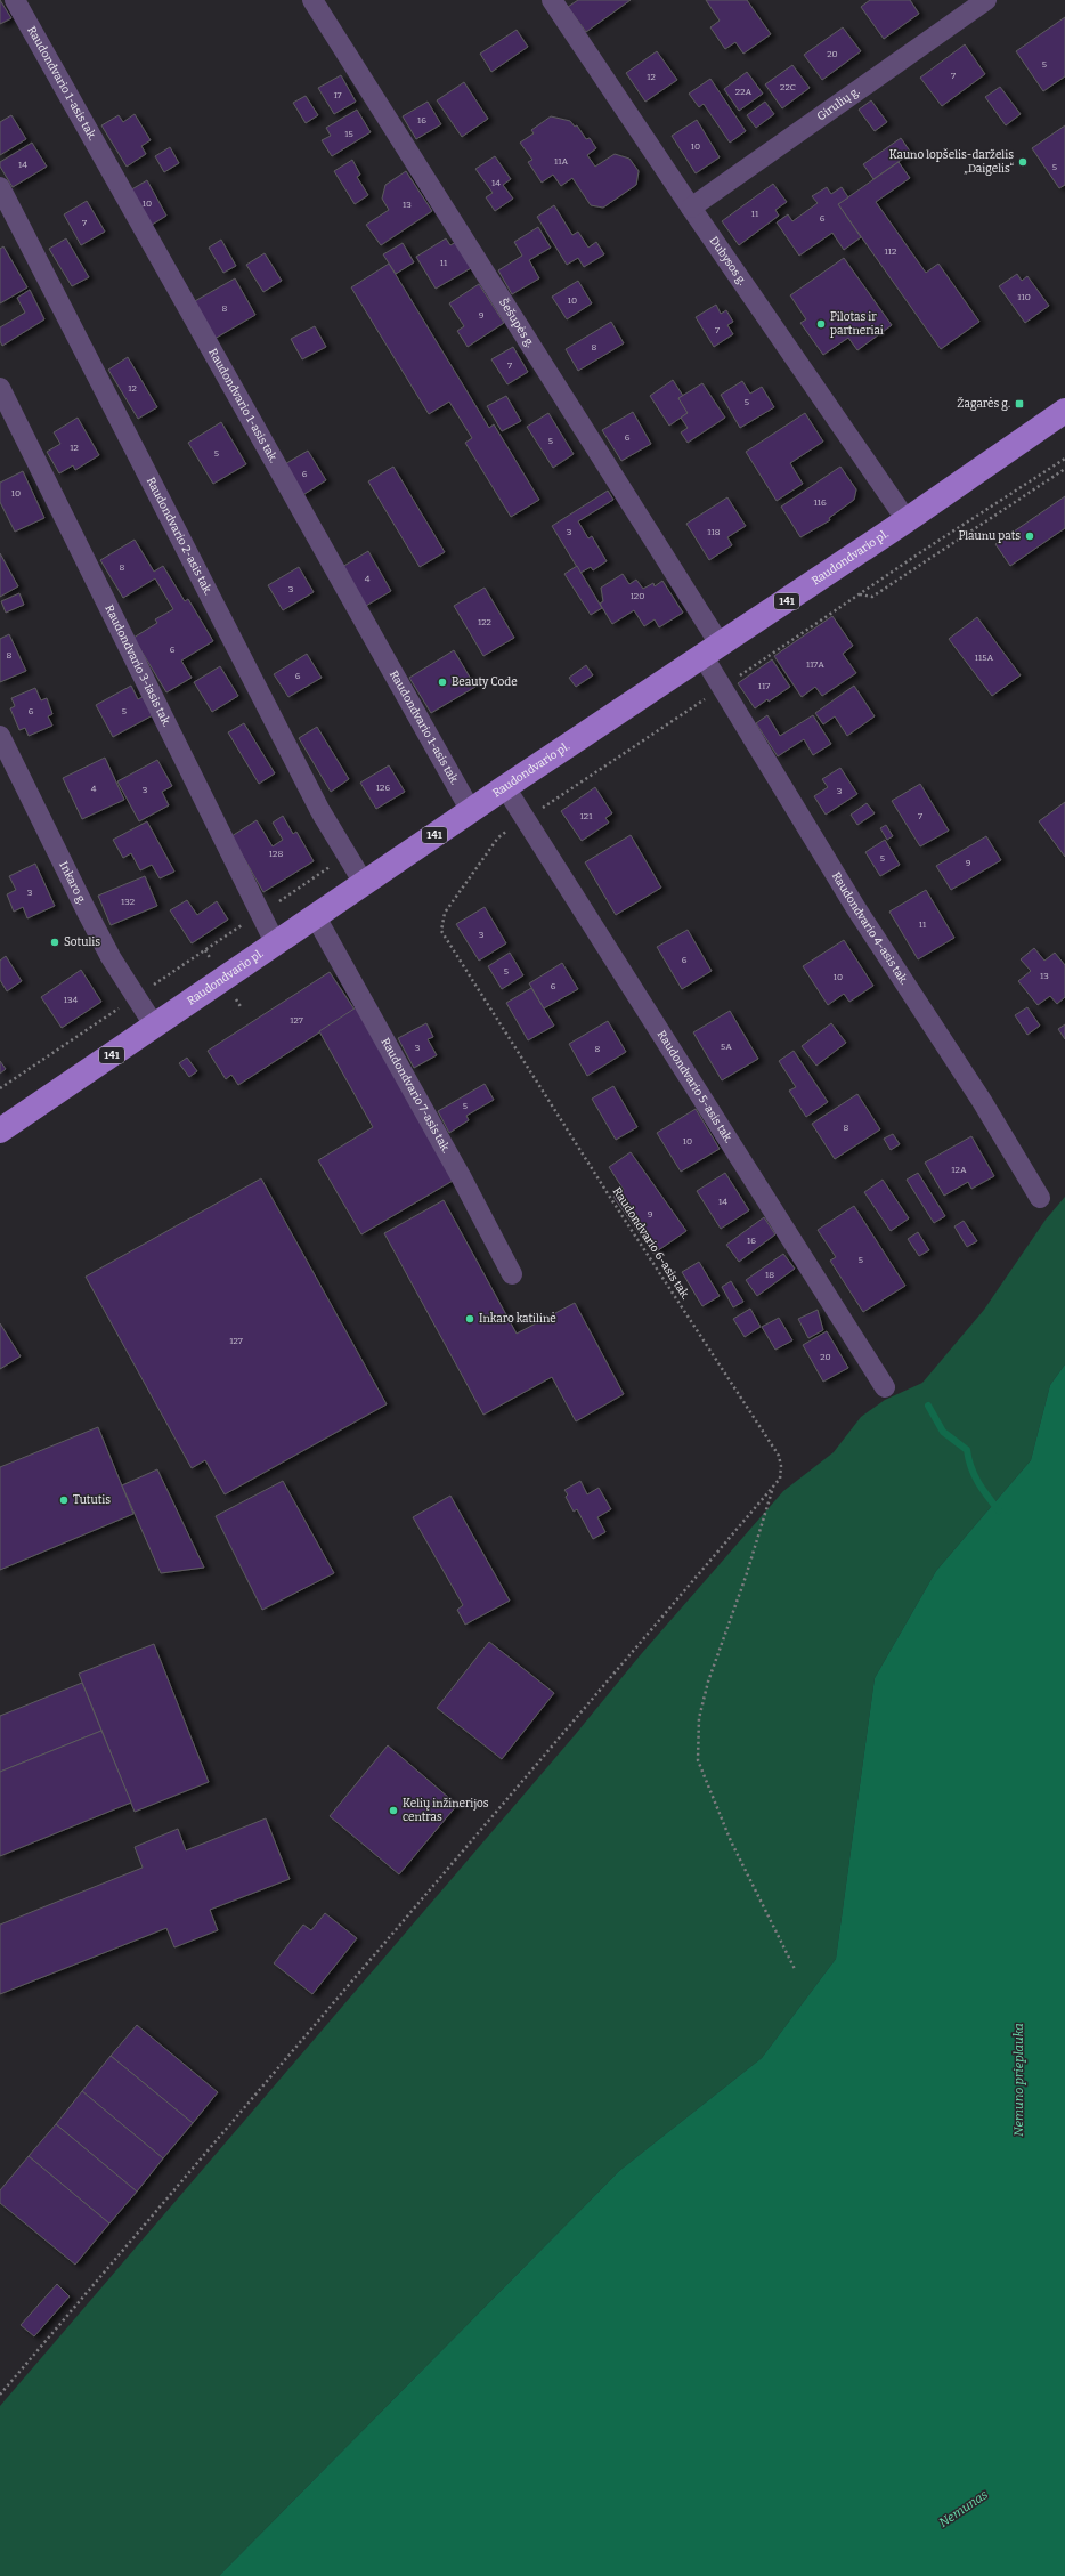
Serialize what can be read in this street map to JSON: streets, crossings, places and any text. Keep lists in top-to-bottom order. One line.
{"streets":{"main road":["Raudondvario pl.","141"],"street":["Raudondvario 1-asis tak.","Girulių g.","Dubysos g.","Šešupės g.","Raudondvario 2-asis tak.","Raudondvario 3-iasis tak.","Inkaro g.","Raudondvario 4-asis tak.","Raudondvario 5-asis tak.","Raudondvario 7-asis tak."],"path":["Raudondvario 6-asis tak."]},"crossings":[["Raudondvario 1-asis tak.","Raudondvario pl."],["Girulių g.","Dubysos g."],["Dubysos g.","Raudondvario pl."],["Šešupės g.","Raudondvario pl."],["Šešupės g.","Raudondvario 4-asis tak."],["Raudondvario 2-asis tak.","Raudondvario pl."],["Raudondvario pl.","Raudondvario 3-iasis tak."],["Raudondvario pl.","Inkaro g."],["Raudondvario pl.","Raudondvario 4-asis tak."],["Raudondvario pl.","Raudondvario 5-asis tak."],["Raudondvario pl.","Raudondvario 7-asis tak."],["Raudondvario 5-asis tak.","Raudondvario 6-asis tak."]],"water":["Nemuno prieplauka","Nemunas"],"places":{"other":["Kauno lopšelis-darželis „Daigelis“","Pilotas ir partneriai","Plaunu pats","Beauty Code","Sotulis","Inkaro katilinė","Tututis","Kelių inžinerijos centras"],"transit":["Žagarės g."]},"house_numbers":["20","5","7","12","22C","22A","17","16","15","10","11A","14","5","14","10","13","11","6","7","112","11","110","10","8","9","7","8","7","12","5","6","5","12","5","6","10","116","3","118","8","4","3","120","122","6","8","115A","117A","6","117","6","5","126","4","3","3","121","7","128","5","9","3","132","11","3","6","5","13","10","6","134","127","5A","3","8","5","8","10","12A","14","9","16","5","18","127","20"]}
